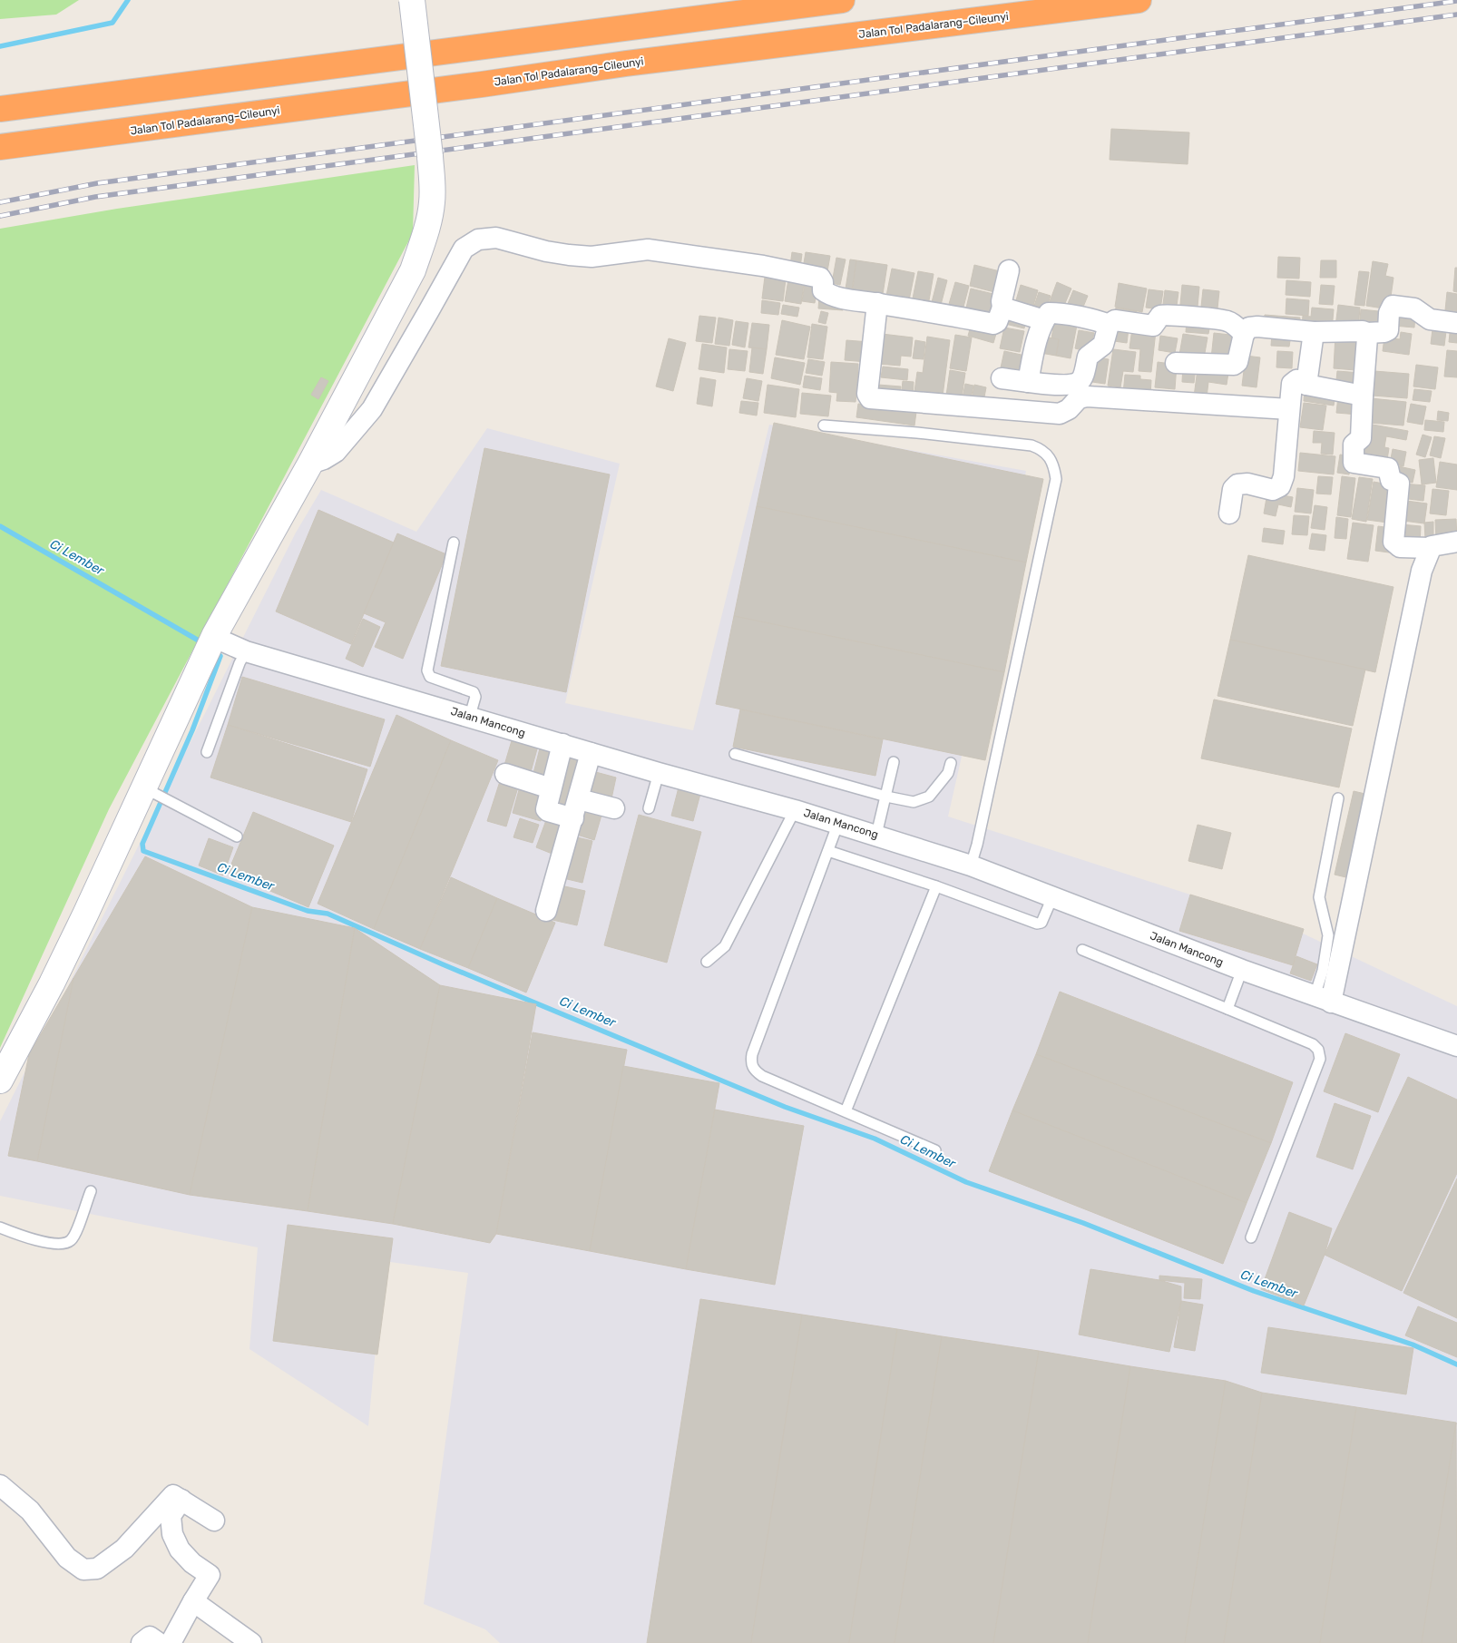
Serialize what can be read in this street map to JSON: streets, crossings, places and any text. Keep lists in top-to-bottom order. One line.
{"streets":{"highway":["Jalan Tol Padalarang–Cileunyi"],"street":["Jalan Mancong"]},"water":["Ci Lember"]}
